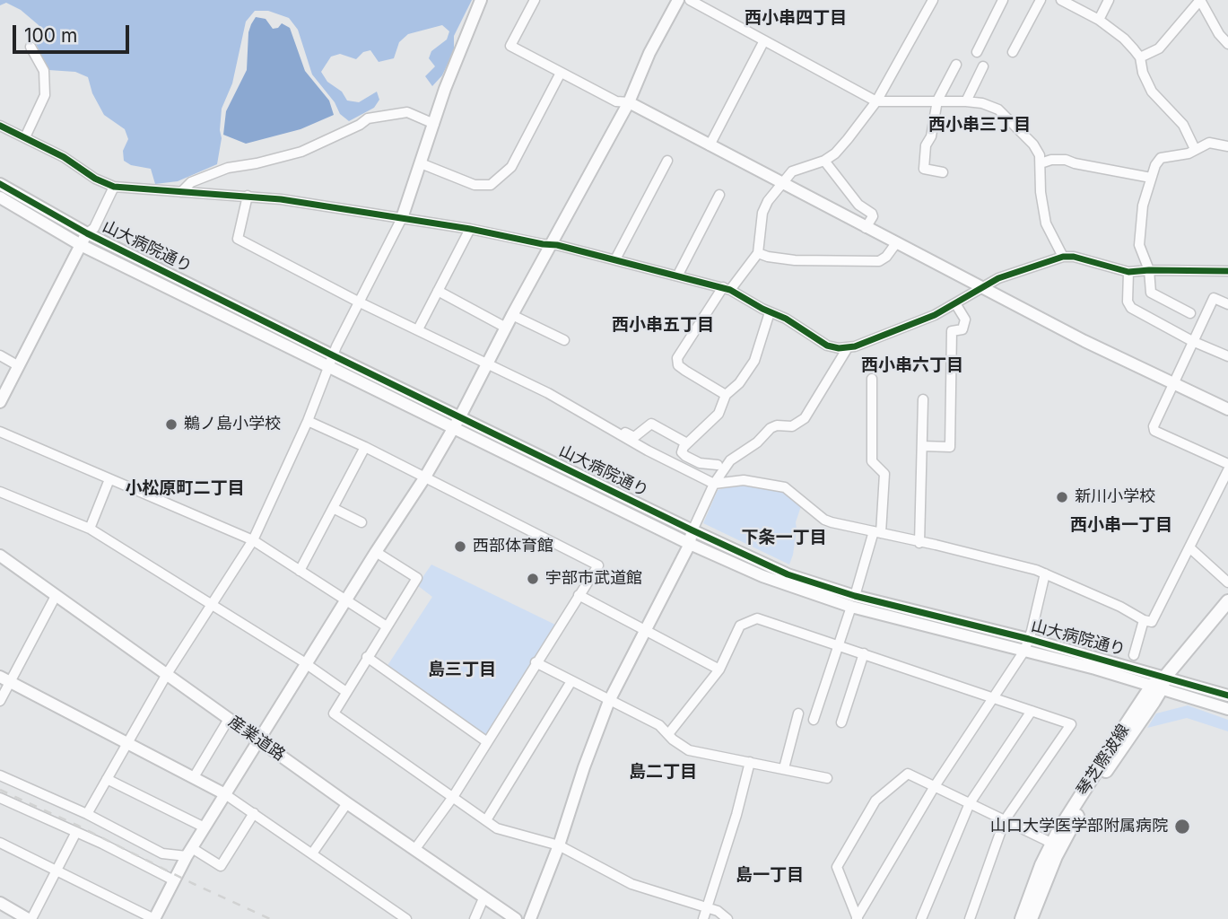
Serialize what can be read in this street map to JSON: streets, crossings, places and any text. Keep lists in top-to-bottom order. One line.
{"streets":{"main road":["琴芝際波線"],"street":["山大病院通り","産業道路"]},"crossings":[["山大病院通り","琴芝際波線"]],"districts":["西小串四丁目","西小串三丁目","西小串五丁目","西小串六丁目","小松原町二丁目","西小串一丁目","下条一丁目","島三丁目","島二丁目","島一丁目"],"places":["鵜ノ島小学校","新川小学校","西部体育館","宇部市武道館","山口大学医学部附属病院"],"scale_bar":"100 m"}
